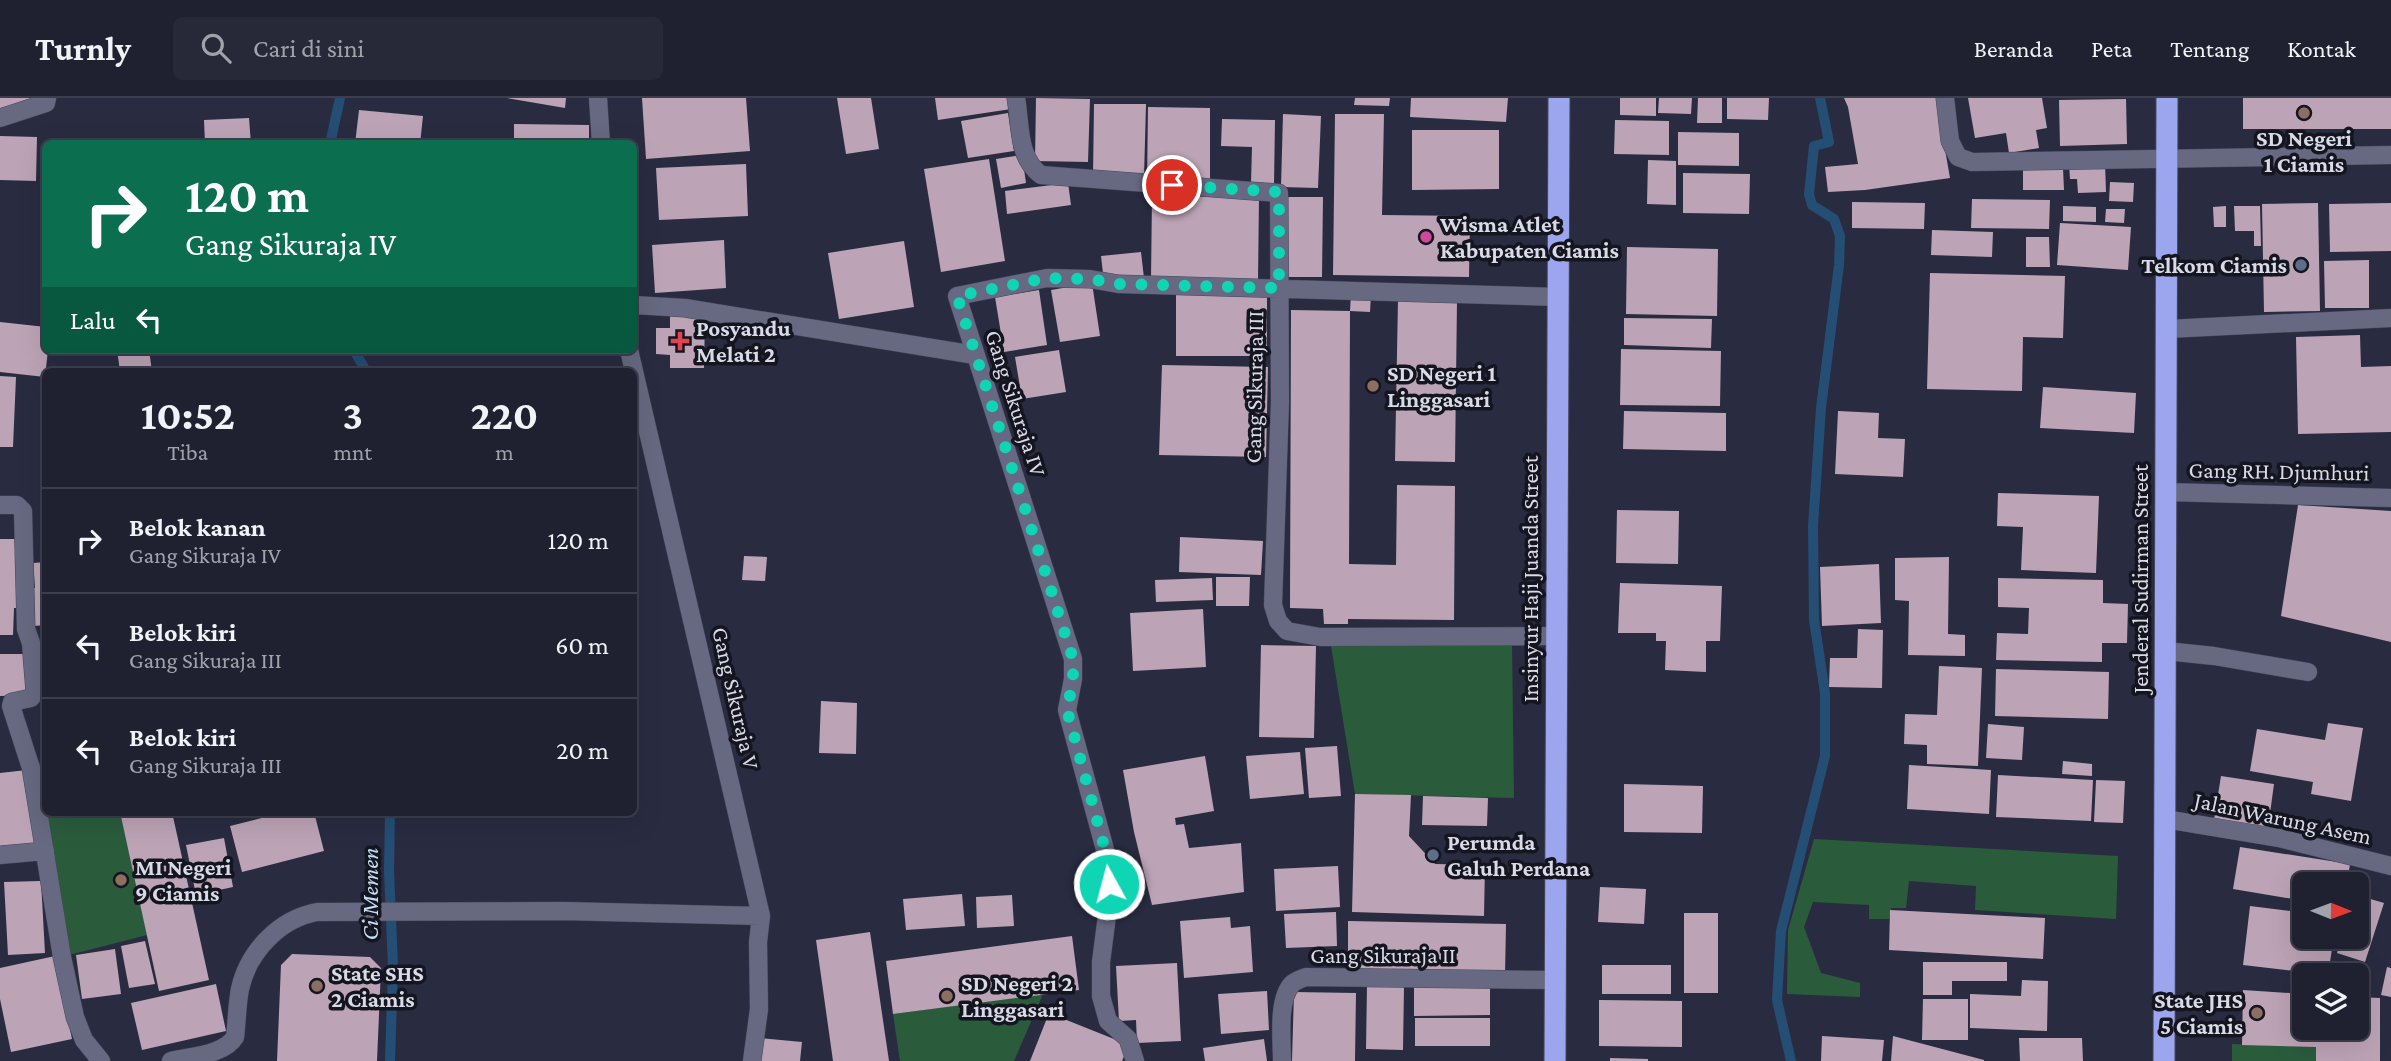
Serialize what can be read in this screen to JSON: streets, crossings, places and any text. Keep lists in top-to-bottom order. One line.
{"streets":{"highway":["Insinyur Haji Juanda Street","Jenderal Sudirman Street"],"street":["Gang Sikuraja III","Gang Sikuraja IV","Gang RH. Djumhuri","Gang Sikuraja V","Jalan Warung Asem","Gang Sikuraja II"]},"crossings":[["Gang Sikuraja III","Gang Sikuraja IV"],["Gang Sikuraja III","Insinyur Haji Juanda Street"],["Gang Sikuraja IV","Insinyur Haji Juanda Street"],["Gang RH. Djumhuri","Jenderal Sudirman Street"],["Insinyur Haji Juanda Street","Gang Sikuraja II"],["Jenderal Sudirman Street","Jalan Warung Asem"]],"water":["Ci Memen"],"places":{"other":["SD Negeri 1 Ciamis","Wisma Atlet Kabupaten Ciamis","Telkom Ciamis","SD Negeri 1 Linggasari","Perumda Galuh Perdana","MI Negeri 9 Ciamis","State SHS 2 Ciamis","SD Negeri 2 Linggasari","State JHS 5 Ciamis"],"health":["Posyandu Melati 2"]},"north":"right","page":{"header":"Turnly","search":"Cari di sini","nav":["Beranda","Peta","Tentang","Kontak"],"turn":["120 m","Gang Sikuraja IV"],"then":"Lalu","eta":["10:52","Tiba","3","mnt","220","m"],"list":[{"name":"Belok kanan","note":"Gang Sikuraja IV","value":"120 m"},{"name":"Belok kiri","note":"Gang Sikuraja III","value":"60 m"},{"name":"Belok kiri","note":"Gang Sikuraja III","value":"20 m"}]}}
